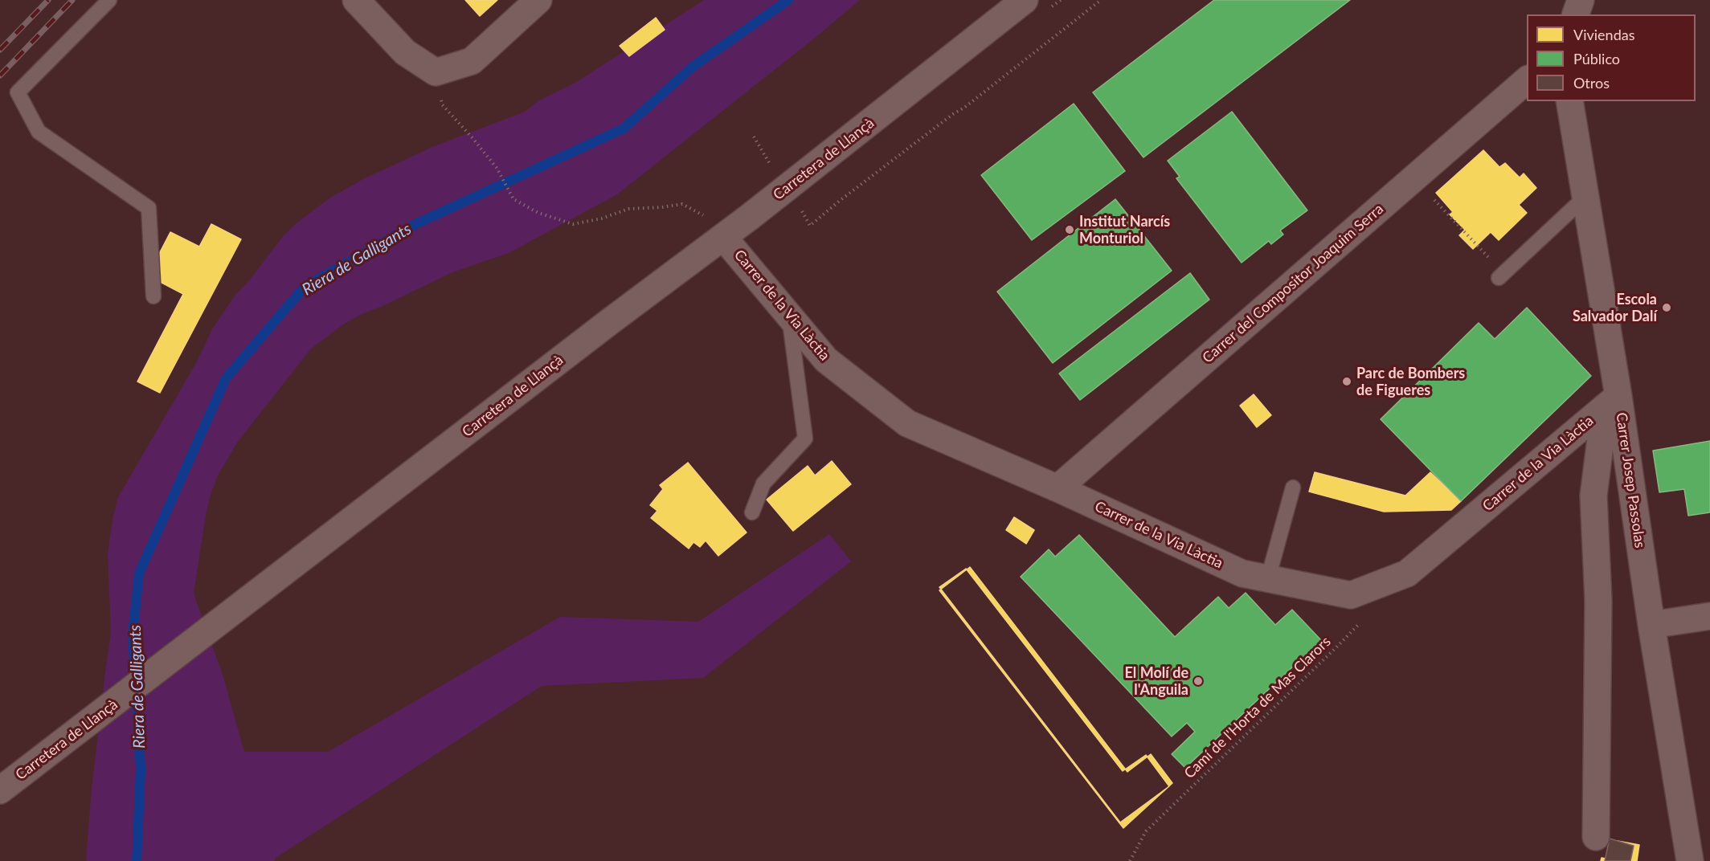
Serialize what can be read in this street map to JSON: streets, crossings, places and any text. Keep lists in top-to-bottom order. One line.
{"streets":{"street":["Carretera de Llançà","Carrer del Compositor Joaquim Serra","Carrer de la Via Làctia","Carrer Josep Passolas"],"path":["Camí de l'Horta de Mas Clarors"]},"crossings":[["Carretera de Llançà","Carrer de la Via Làctia"],["Carrer del Compositor Joaquim Serra","Carrer de la Via Làctia"],["Carrer de la Via Làctia","Carrer Josep Passolas"]],"water":["Riera de Galligants"],"places":["Institut Narcís Monturiol","Escola Salvador Dalí","Parc de Bombers de Figueres","El Molí de l'Anguila"],"legend":["Viviendas","Público","Otros"]}
